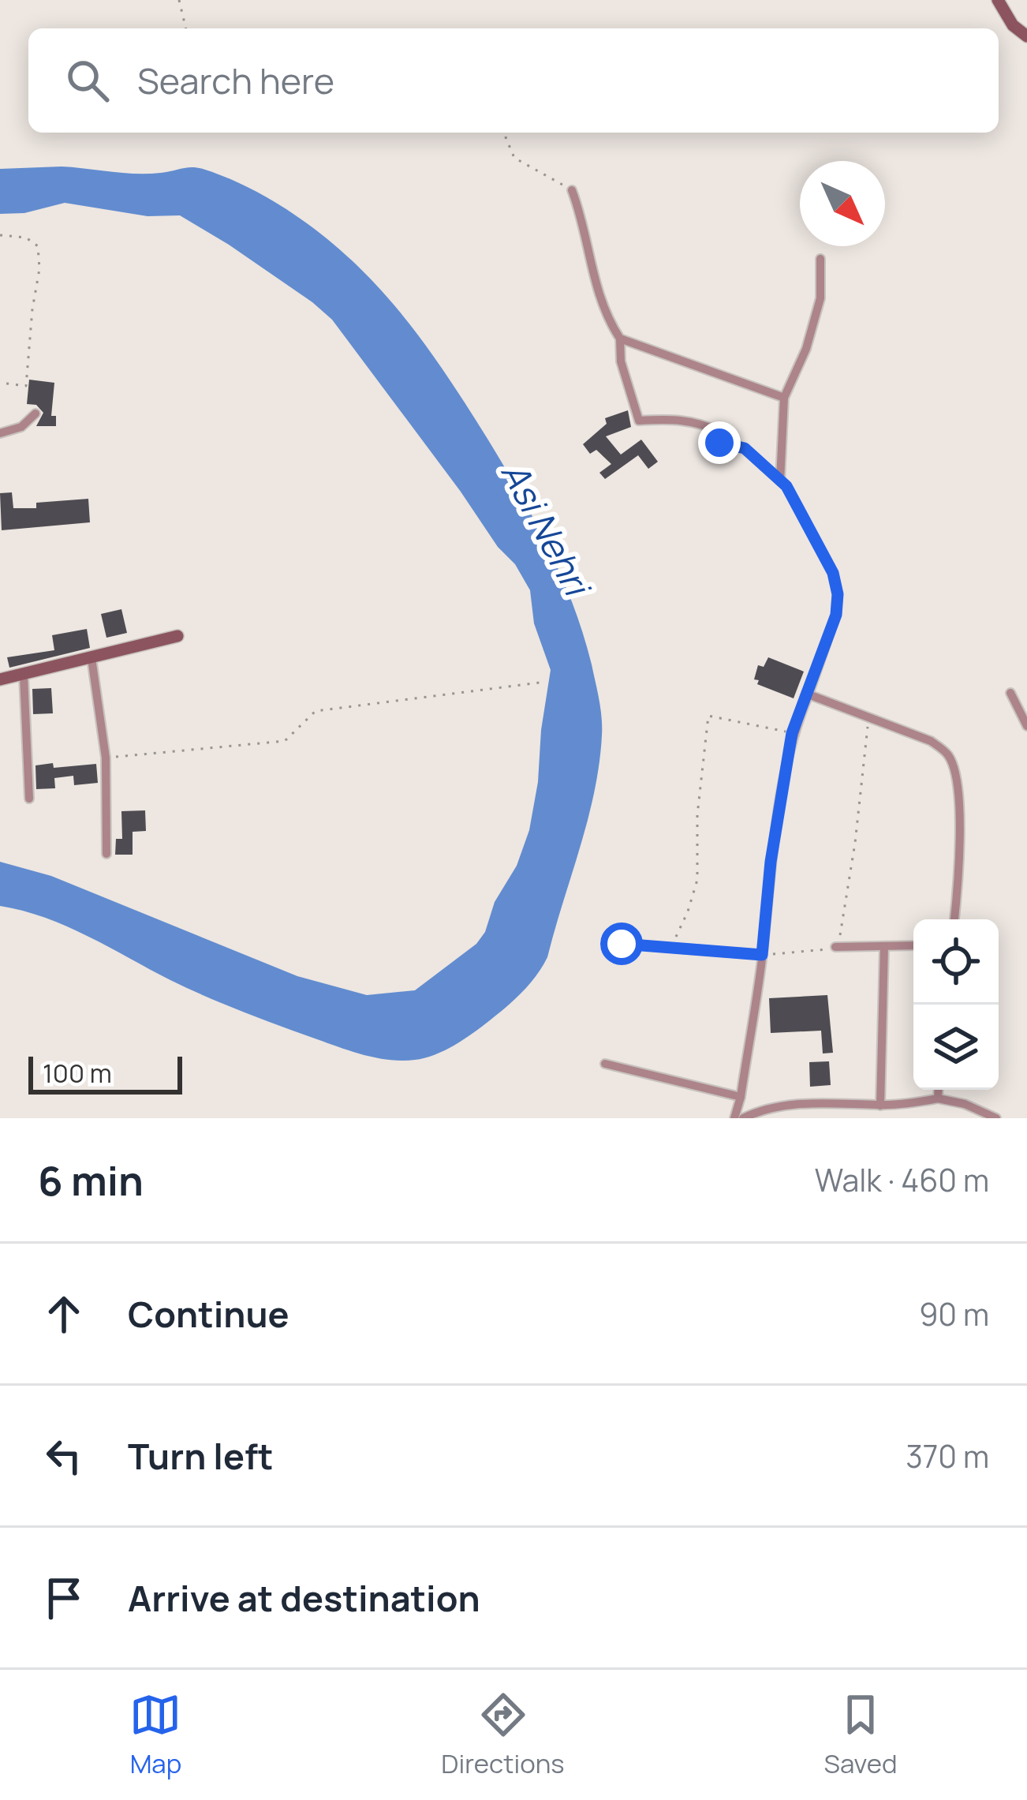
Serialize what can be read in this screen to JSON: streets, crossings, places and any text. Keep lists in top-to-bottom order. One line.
{"water":["Asi Nehri"],"scale_bar":"100 m","north":"bottom right","page":{"search":"Search here","scale":"100 m","heading":["6 min","Walk · 460 m"],"list":[["Continue","90 m"],["Turn left","370 m"],"Arrive at destination"],"nav":["Map","Directions","Saved"]}}
